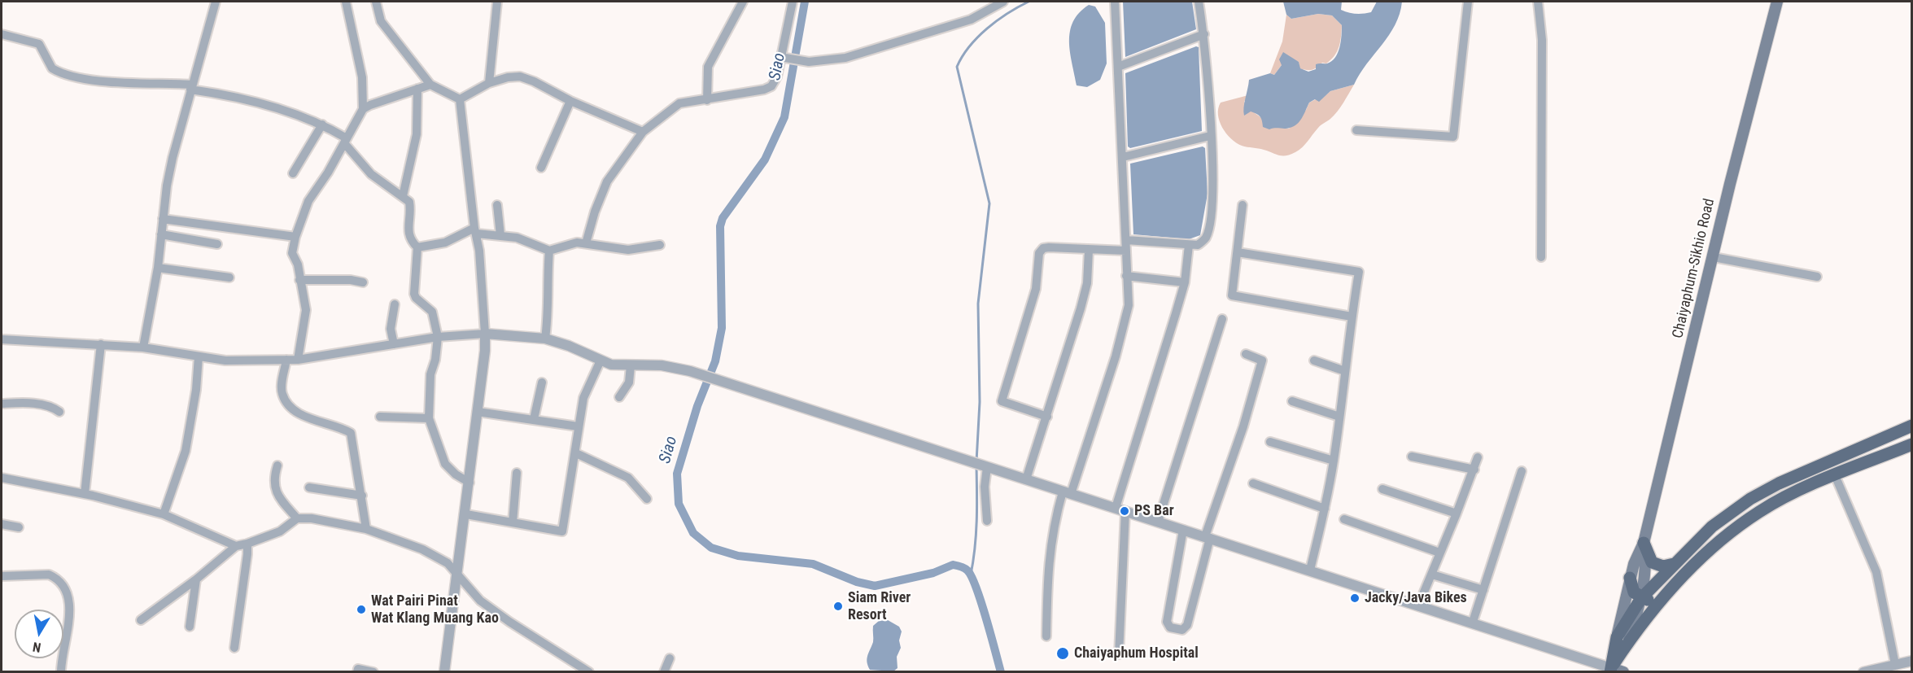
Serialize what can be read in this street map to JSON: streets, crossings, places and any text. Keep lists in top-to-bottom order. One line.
{"streets":{"main road":["Chaiyaphum-Sikhio Road"]},"water":["Siao"],"places":["PS Bar","Jacky/Java Bikes","Siam River Resort","Wat Pairi Pinat Wat Klang Muang Kao","Chaiyaphum Hospital"],"north":"bottom"}
